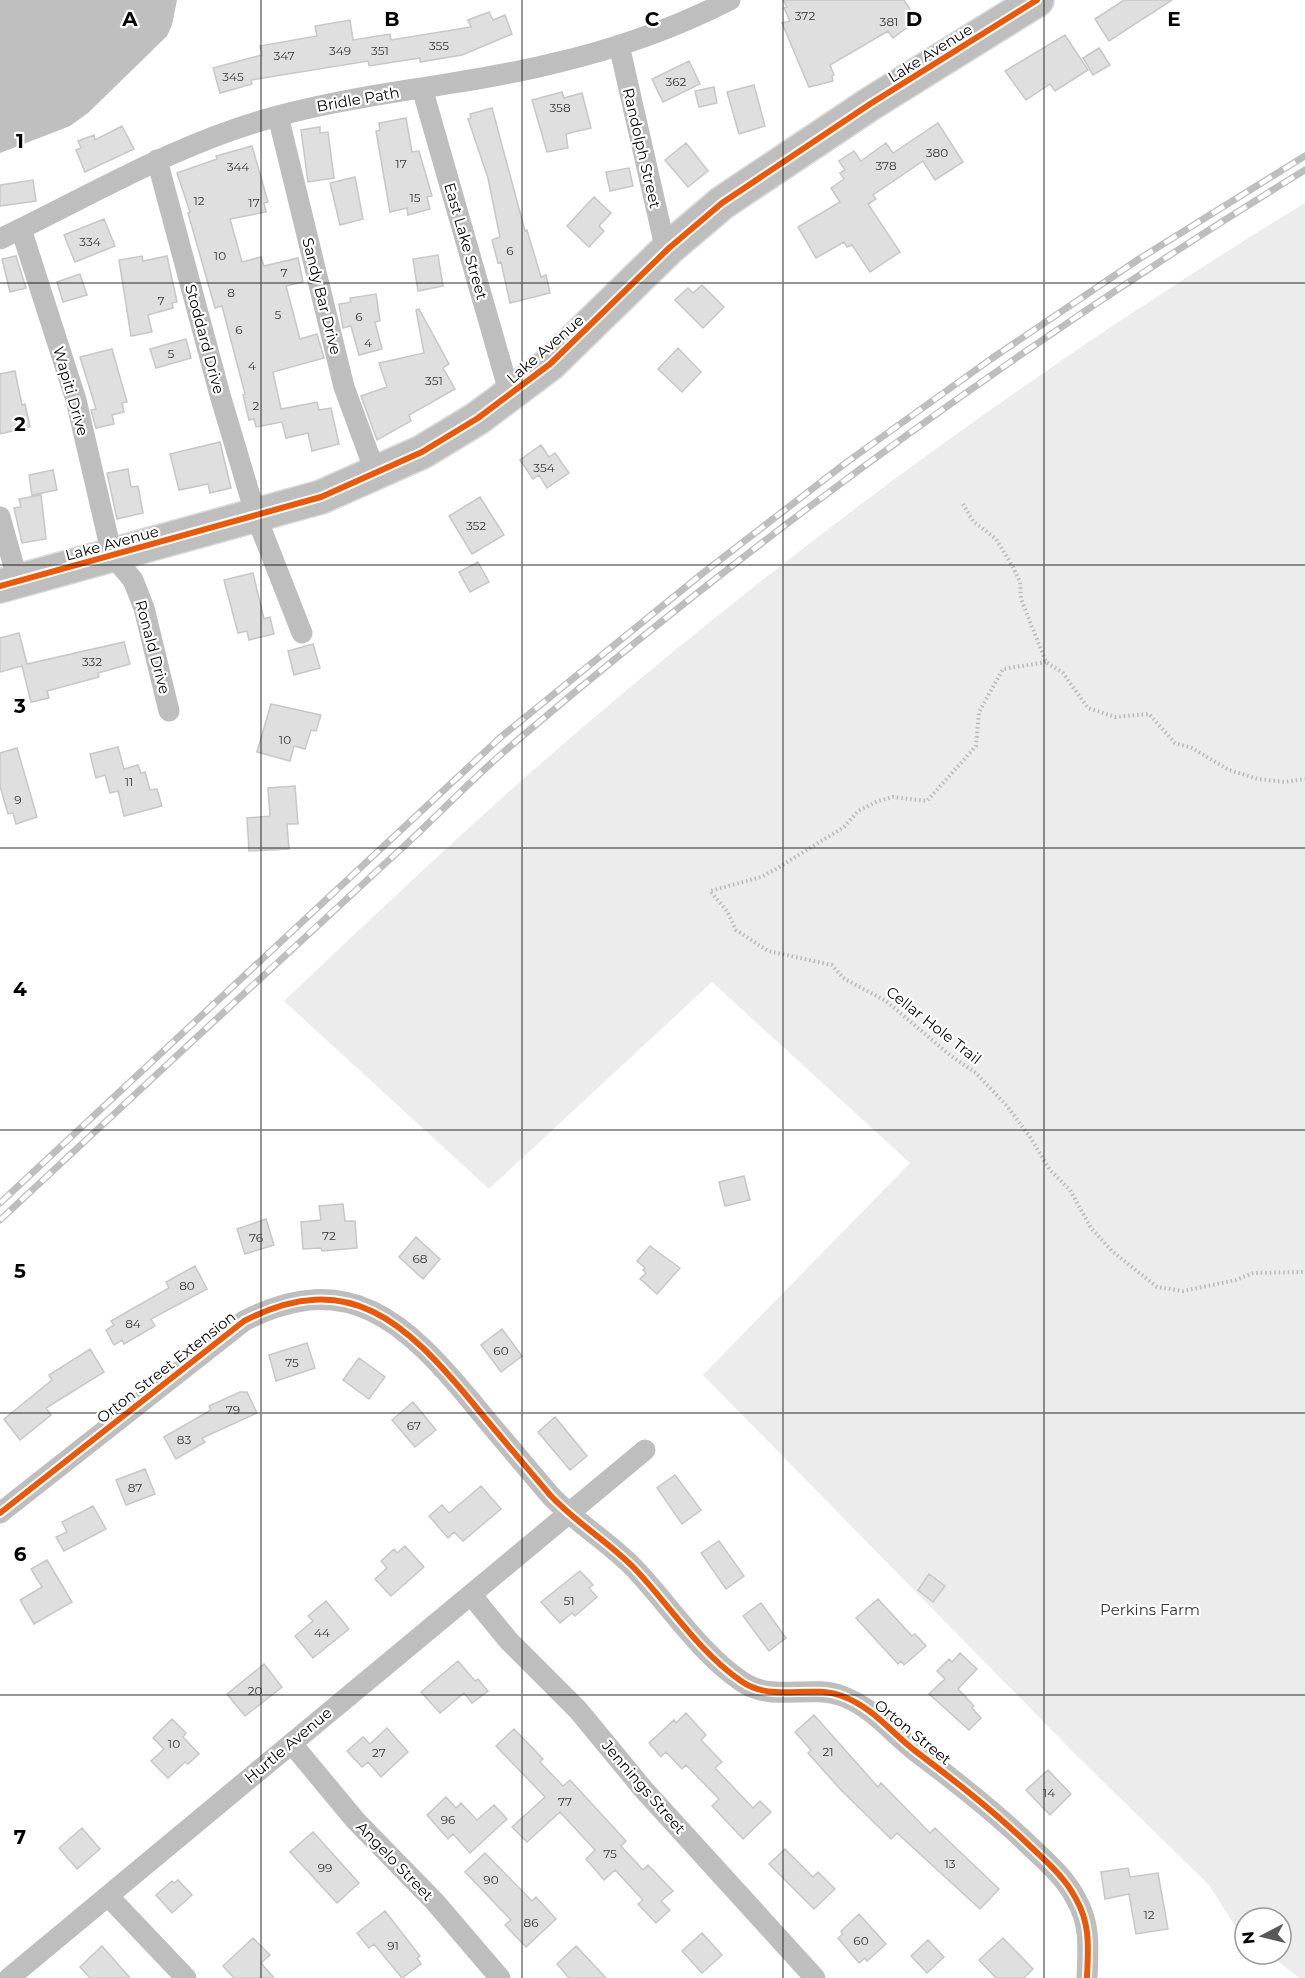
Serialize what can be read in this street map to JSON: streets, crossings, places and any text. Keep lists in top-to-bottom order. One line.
{"streets":{"main road":["Lake Avenue"],"street":["Bridle Path","Randolph Street","East Lake Street","Sandy Bar Drive","Stoddard Drive","Wapiti Drive","Ronald Drive","Orton Street Extension","Orton Street","Hurtle Avenue","Jennings Street","Angelo Street"],"path":["Cellar Hole Trail"]},"crossings":[["Lake Avenue","Randolph Street"],["Lake Avenue","East Lake Street"],["Lake Avenue","Sandy Bar Drive"],["Lake Avenue","Stoddard Drive"],["Lake Avenue","Wapiti Drive"],["Lake Avenue","Ronald Drive"],["Bridle Path","Randolph Street"],["Bridle Path","East Lake Street"],["Bridle Path","Sandy Bar Drive"],["Bridle Path","Stoddard Drive"],["Bridle Path","Wapiti Drive"],["Wapiti Drive","Ronald Drive"],["Orton Street Extension","Orton Street"],["Orton Street Extension","Hurtle Avenue"],["Orton Street","Hurtle Avenue"],["Hurtle Avenue","Jennings Street"],["Hurtle Avenue","Angelo Street"]],"parks":["Perkins Farm"],"house_numbers":["372","381","355","349","351","347","345","362","358","380","17","378","344","15","12","17","334","6","10","7","8","7","5","6","6","4","5","4","351","2","354","352","332","10","11","9","72","76","68","80","84","60","75","79","67","83","87","51","44","20","10","21","27","14","77","96","75","13","99","90","12","86","60","91"],"north":"left","grid":{"columns":["A","B","C","D","E"],"rows":["1","2","3","4","5","6","7"]}}
